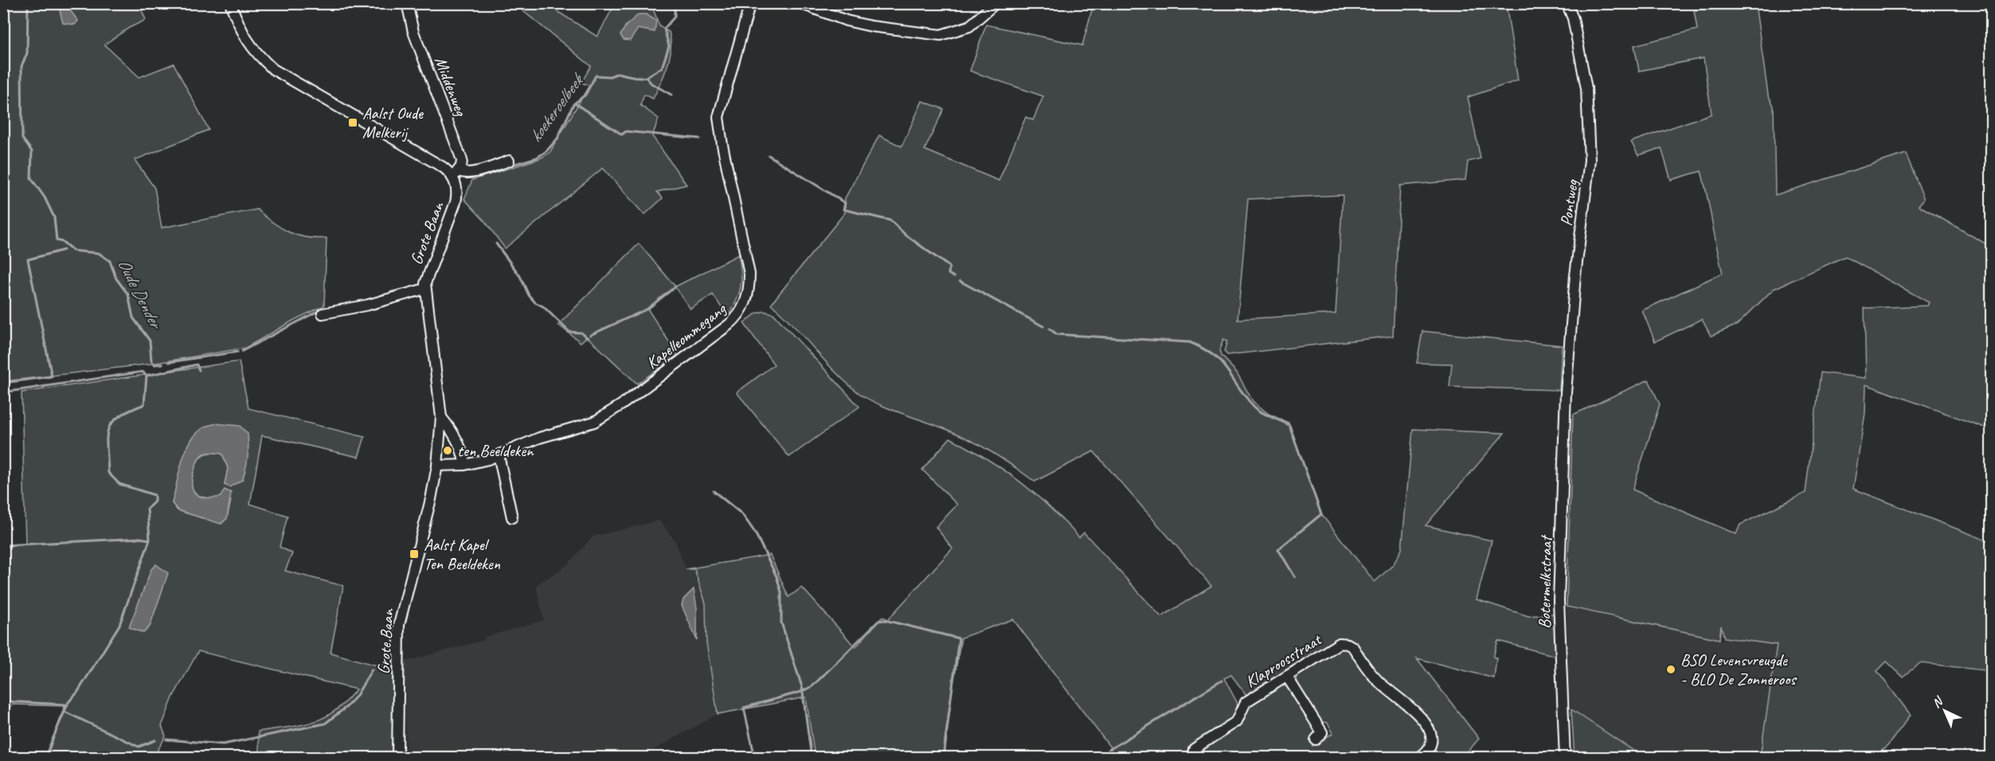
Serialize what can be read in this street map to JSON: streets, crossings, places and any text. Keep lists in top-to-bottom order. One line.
{"streets":{"street":["Middenweg","Pontweg","Grote Baan","Kapelleommegang","Botermelkstraat","Klaproosstraat"]},"crossings":[["Middenweg","Grote Baan"],["Pontweg","Botermelkstraat"],["Grote Baan","Kapelleommegang"]],"water":["koekeroelbeek","Oude Dender"],"places":{"transit":["Aalst Oude Melkerij","Aalst Kapel Ten Beeldeken"],"other":["ten Beeldeken","BSO Levensvreugde - BLO De Zonneroos"]},"north":"top left"}
